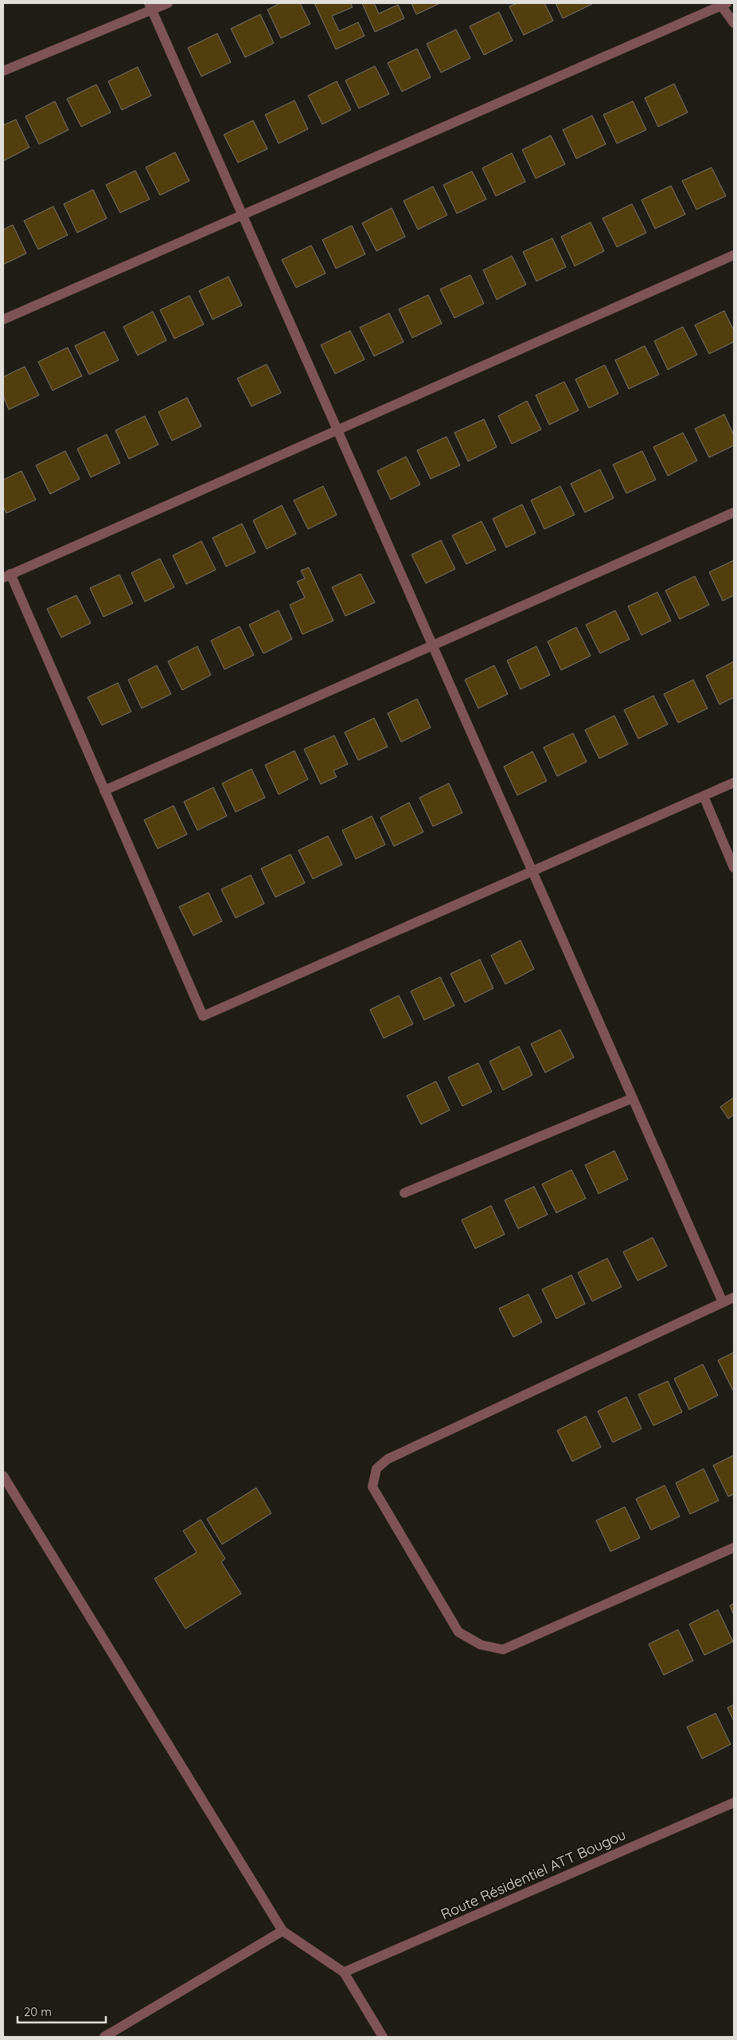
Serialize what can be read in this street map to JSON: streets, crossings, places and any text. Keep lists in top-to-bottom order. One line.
{"streets":{"street":["Route Résidentiel ATT Bougou"]},"scale_bar":"20 m"}
